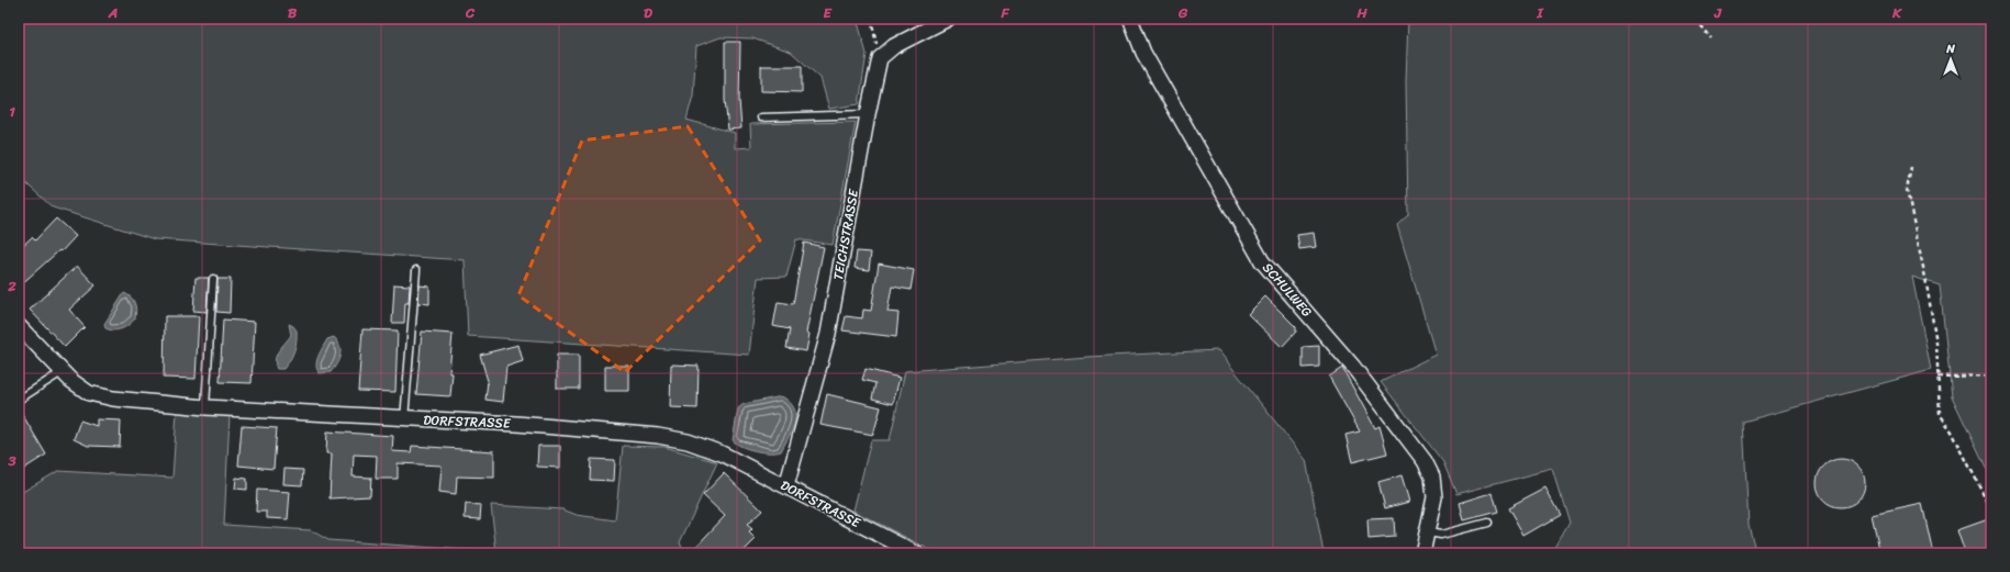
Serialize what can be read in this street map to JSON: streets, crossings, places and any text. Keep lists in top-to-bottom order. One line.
{"streets":{"street":["TEICHSTRASSE","SCHULWEG","DORFSTRASSE"]},"crossings":[["TEICHSTRASSE","DORFSTRASSE"]],"north":"top","grid":{"columns":["A","B","C","D","E","F","G","H","I","J","K"],"rows":["1","2","3"]}}
